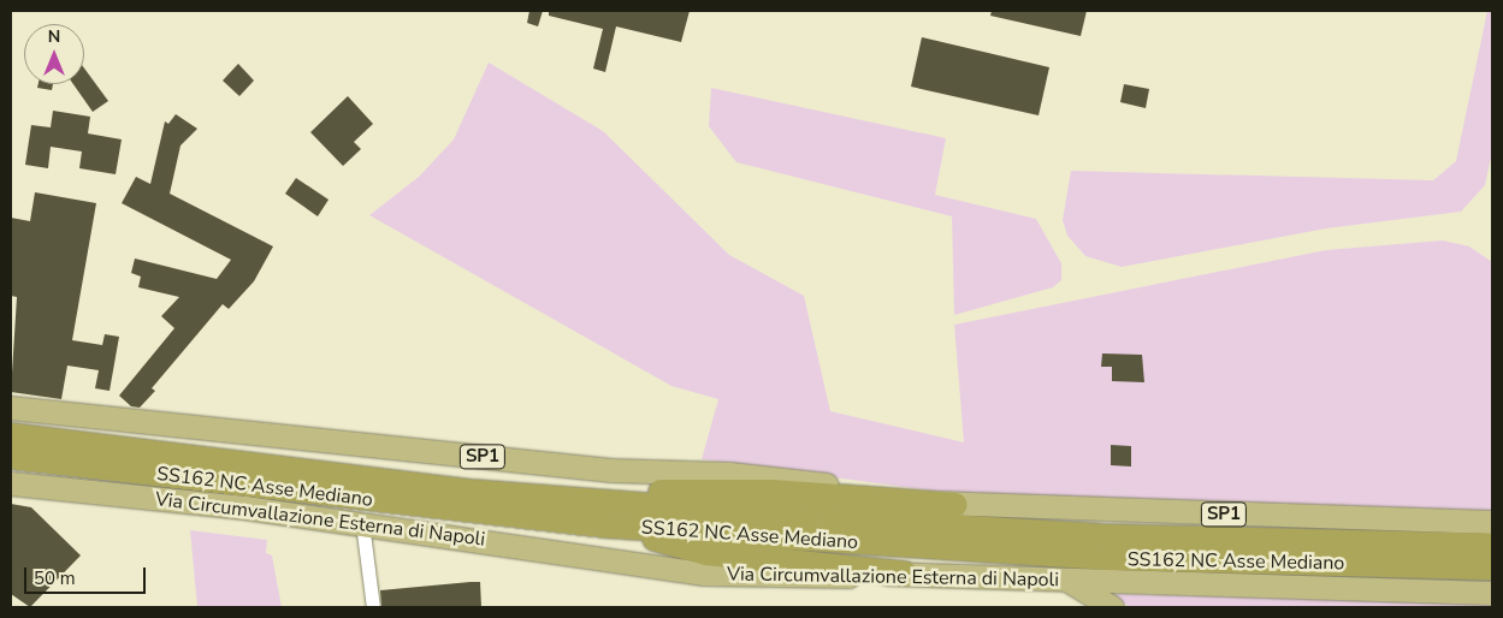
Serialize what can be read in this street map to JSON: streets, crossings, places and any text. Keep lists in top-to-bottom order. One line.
{"streets":{"highway":["SS162 NC Asse Mediano"],"main road":["SP1","Via Circumvallazione Esterna di Napoli"]},"scale_bar":"50 m","north":"top"}
